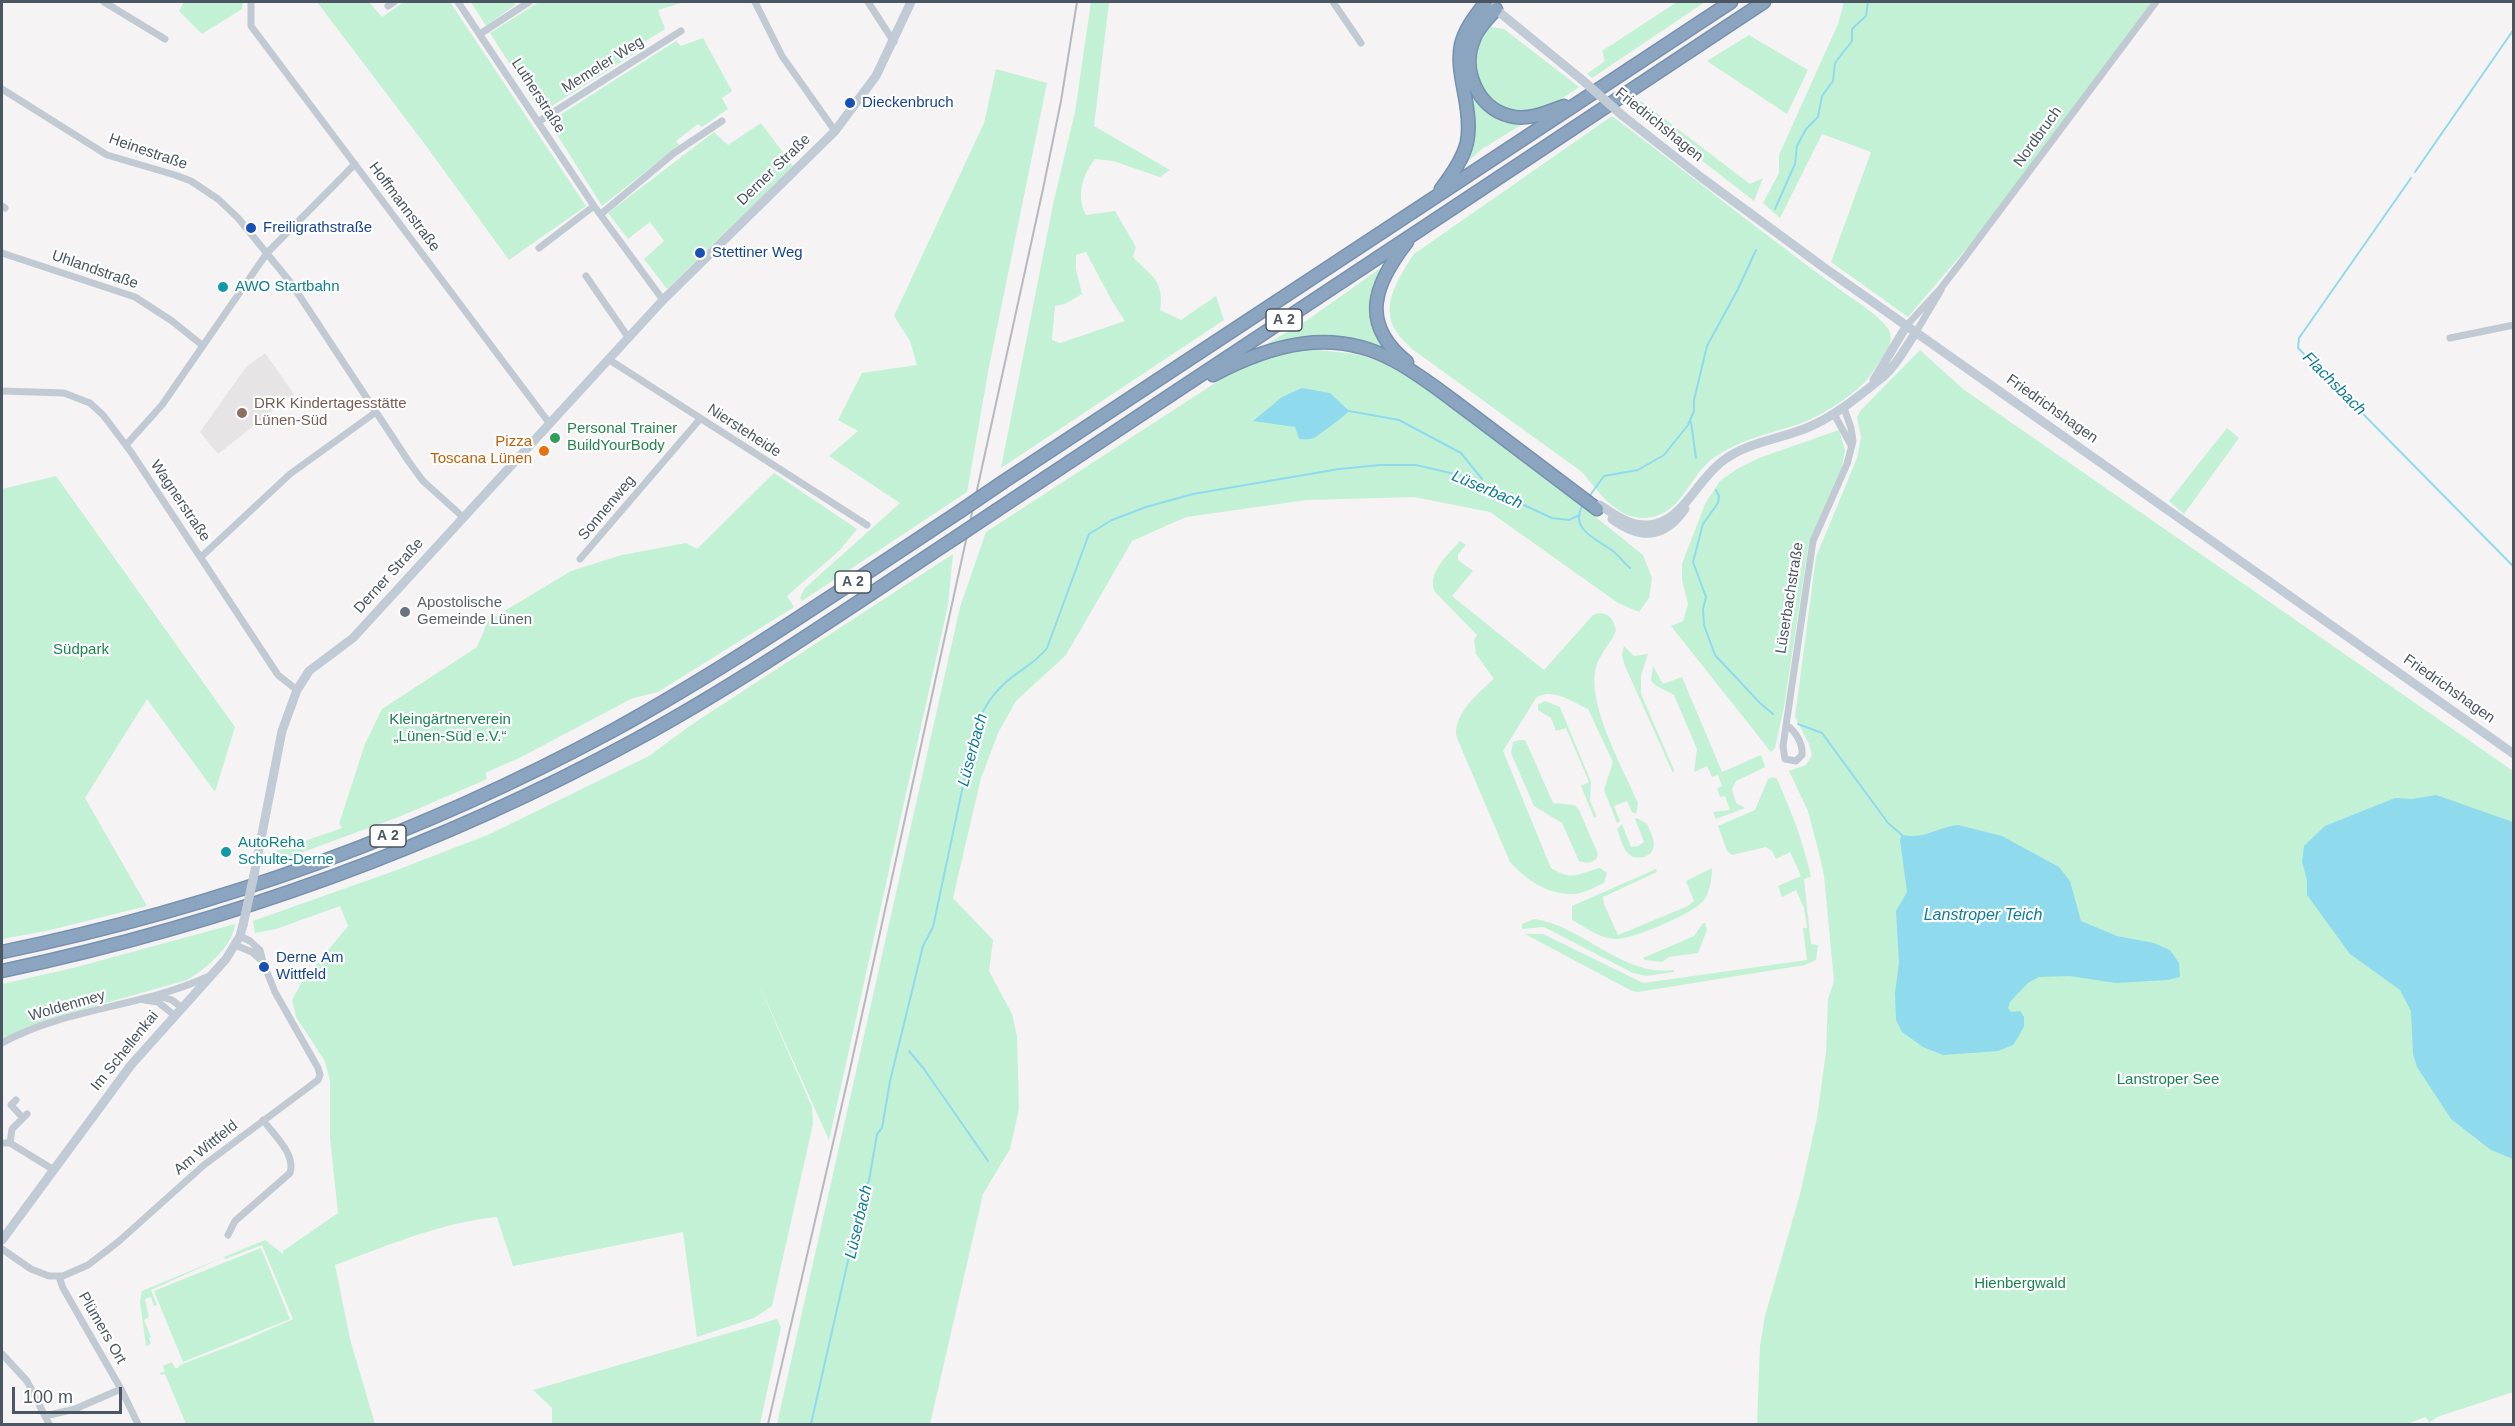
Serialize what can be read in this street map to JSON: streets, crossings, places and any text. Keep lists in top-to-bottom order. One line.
{"streets":{"highway":["A 2"],"main road":["Friedrichshagen","Derner Straße","Im Schellenkai"],"street":["Memeler Weg","Lutherstraße","Nordbruch","Heinestraße","Hoffmannstraße","Uhlandstraße","Niersteheide","Wagnerstraße","Sonnenweg","Lüserbachstraße","Woldenmey","Am Wittfeld","Plümers Ort"]},"crossings":[["Memeler Weg","Lutherstraße"],["Lutherstraße","Derner Straße"],["Friedrichshagen","Nordbruch"],["Heinestraße","Derner Straße"],["Derner Straße","Hoffmannstraße"],["Derner Straße","Niersteheide"],["Derner Straße","Wagnerstraße"],["Derner Straße","Im Schellenkai"],["Niersteheide","Sonnenweg"],["Woldenmey","Im Schellenkai"],["Im Schellenkai","Am Wittfeld"],["Am Wittfeld","Plümers Ort"]],"water":["Flachsbach","Lüserbach","Lanstroper Teich"],"parks":["Südpark","Kleingärtnerverein „Lünen-Süd e.V.“","Lanstroper See","Hienbergwald"],"places":["Dieckenbruch","Freiligrathstraße","Stettiner Weg","AWO Startbahn","DRK Kindertagesstätte Lünen-Süd","Personal Trainer BuildYourBody","Pizza Toscana Lünen","Apostolische Gemeinde Lünen","AutoReha Schulte-Derne","Derne Am Wittfeld"],"scale_bar":"100 m"}
